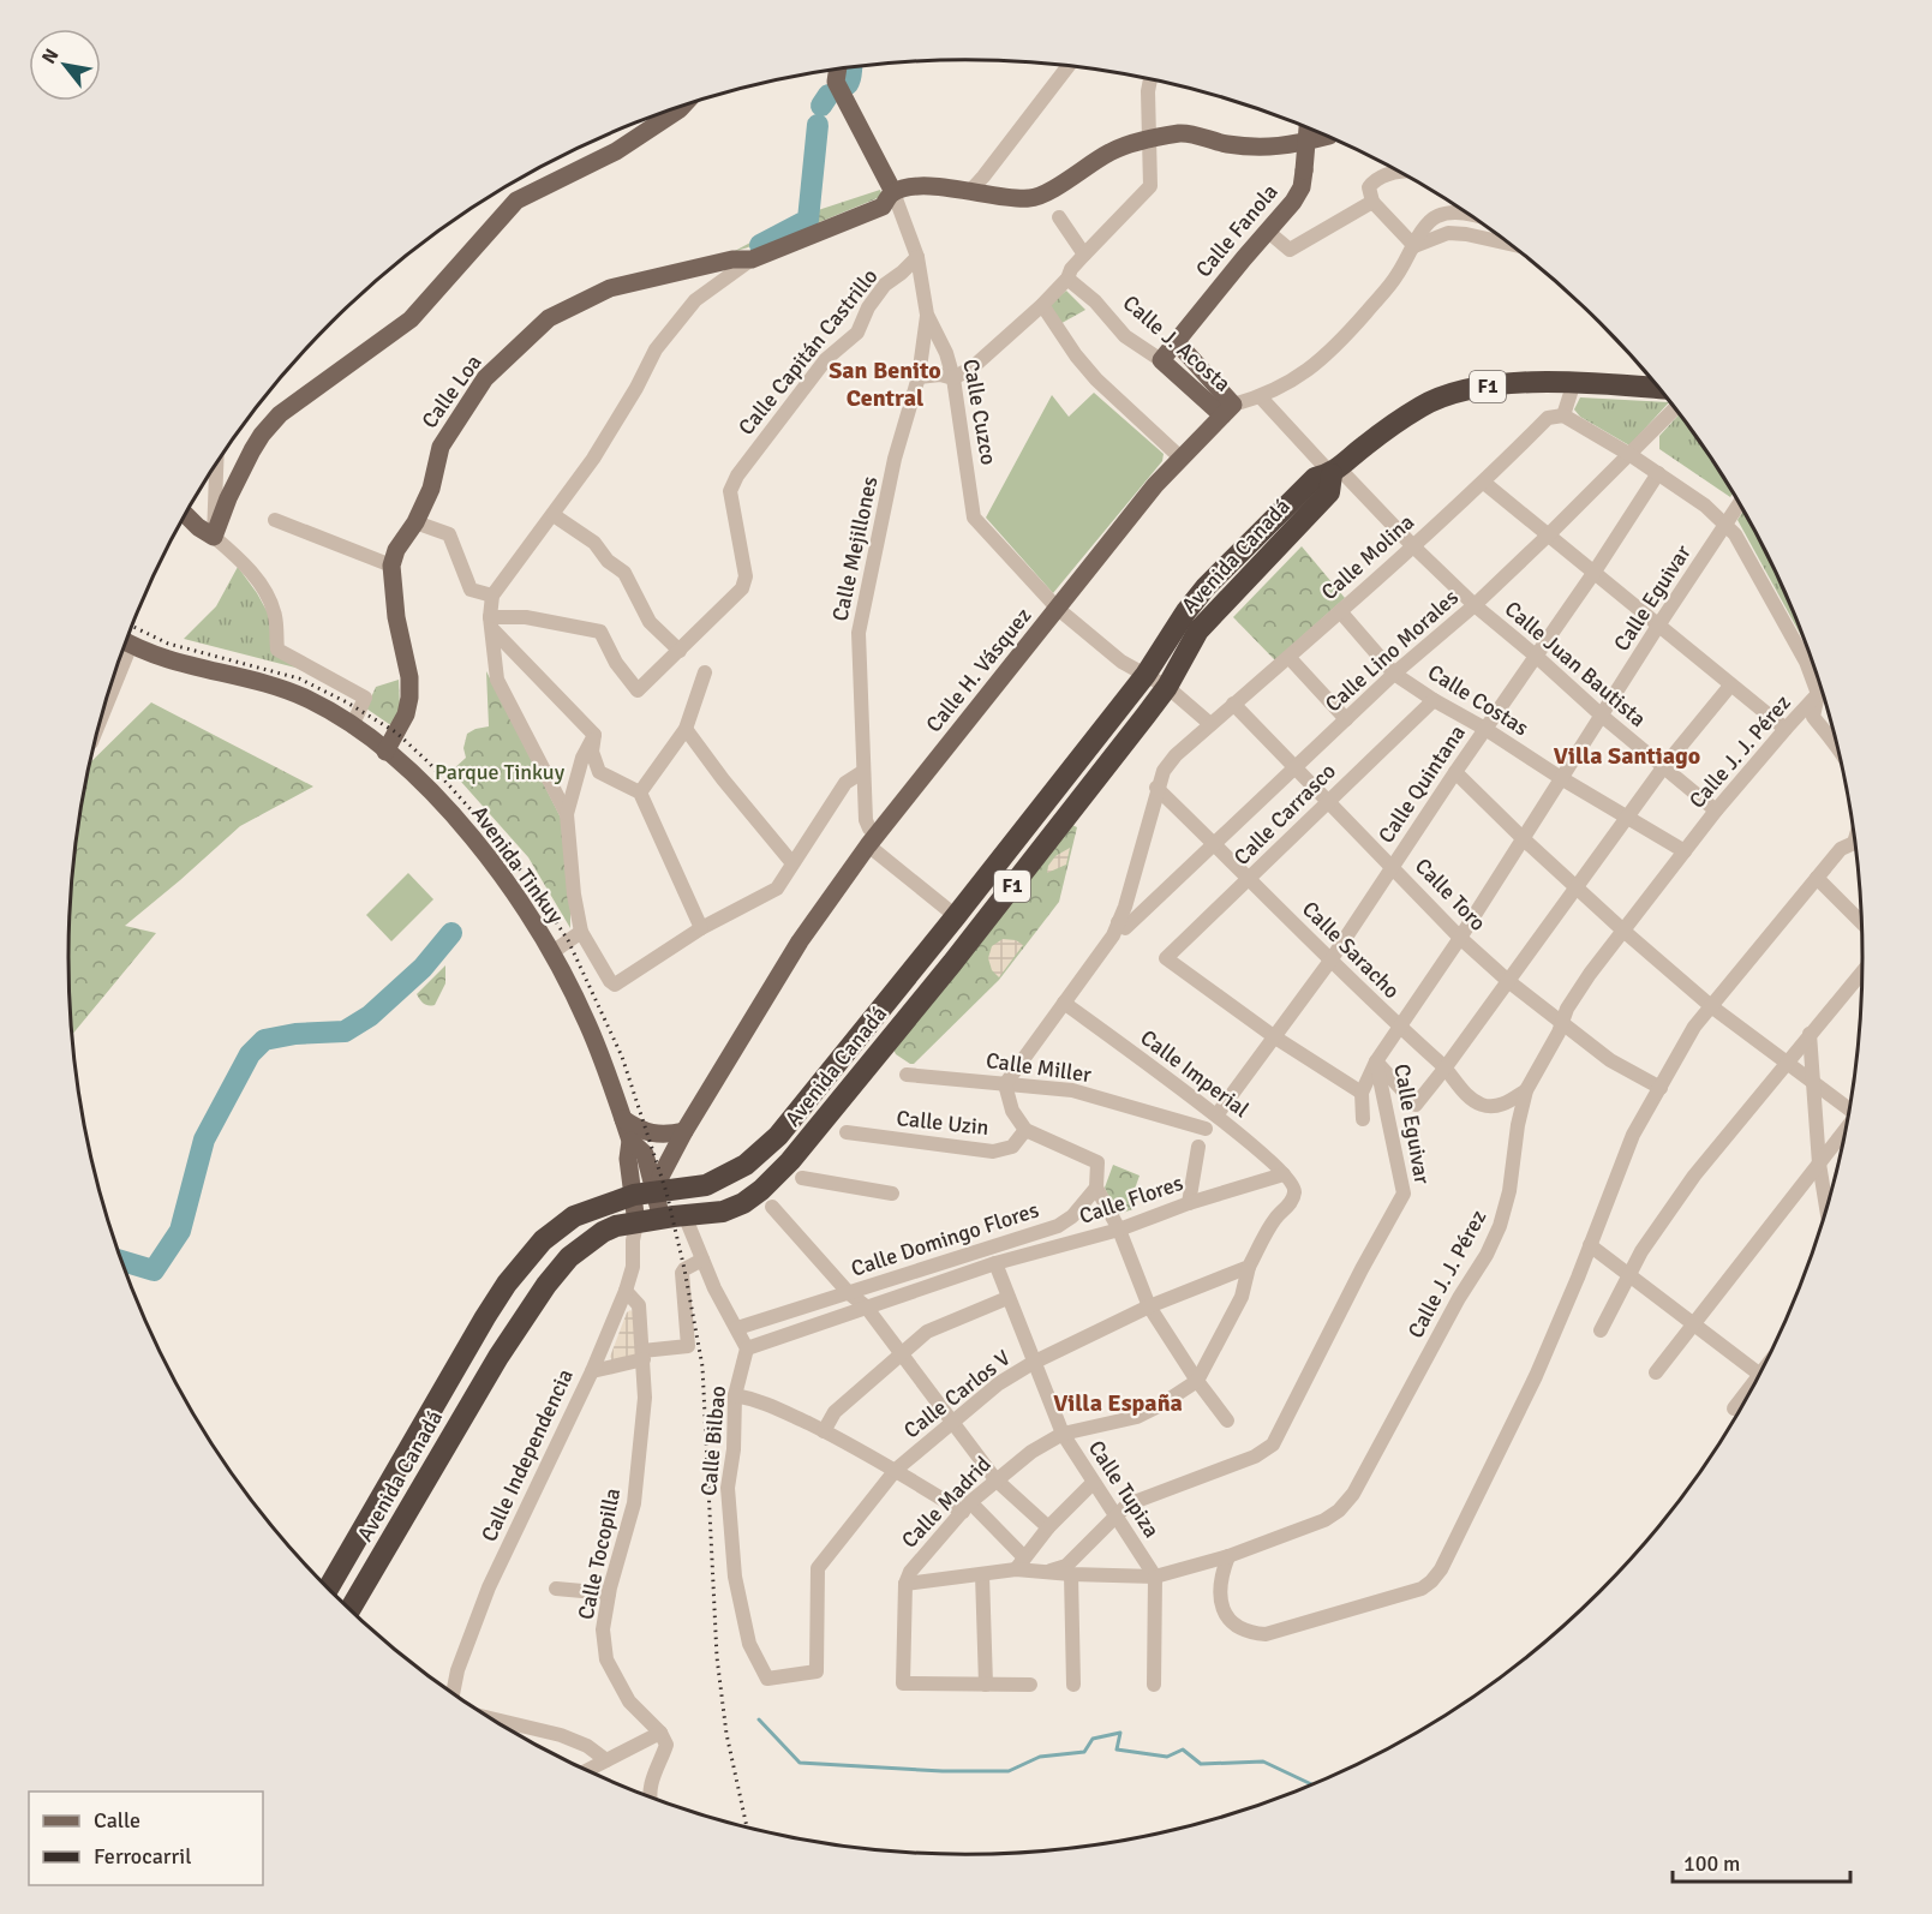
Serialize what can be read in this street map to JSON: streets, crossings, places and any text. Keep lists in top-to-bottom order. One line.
{"streets":{"highway":["F1","Avenida Canadá"],"main road":["Calle Fanola","Calle J. Acosta","Calle Loa","Calle Cuzco","Calle H. Vásquez","Avenida Tinkuy"],"street":["Calle Capitán Castrillo","Calle Mejillones","Calle Molina","Calle Eguivar","Calle Lino Morales","Calle Juan Bautista","Calle Costas","Calle J. J. Pérez","Calle Quintana","Calle Carrasco","Calle Toro","Calle Saracho","Calle Miller","Calle Imperial","Calle Uzin","Calle Flores","Calle Domingo Flores","Calle Carlos V","Calle Bilbao","Calle Independencia","Calle Tupiza","Calle Madrid","Calle Tocopilla"]},"crossings":[["Calle Fanola","Calle J. Acosta"],["Calle J. Acosta","Calle H. Vásquez"],["Calle Capitán Castrillo","Calle Cuzco"],["Calle Loa","Calle Cuzco"],["Calle Cuzco","Calle Mejillones"],["Calle Cuzco","Avenida Canadá"],["Calle Cuzco","Calle H. Vásquez"],["Calle Mejillones","Avenida Canadá"],["Calle Mejillones","Calle H. Vásquez"],["Avenida Canadá","Calle Juan Bautista"],["Avenida Canadá","Calle H. Vásquez"],["Avenida Canadá","Avenida Tinkuy"],["Avenida Canadá","Calle Independencia"],["Calle Molina","Calle Juan Bautista"],["Calle Molina","Calle Costas"],["Calle Molina","Calle Toro"],["Calle Eguivar","Calle Juan Bautista"],["Calle Eguivar","Calle Costas"],["Calle Eguivar","Calle J. J. Pérez"],["Calle Eguivar","Calle Toro"],["Calle Eguivar","Calle Saracho"],["Calle Eguivar","Calle Tupiza"],["Calle Lino Morales","Calle Juan Bautista"],["Calle Lino Morales","Calle Costas"],["Calle Lino Morales","Calle Toro"],["Calle Lino Morales","Calle Saracho"],["Calle Juan Bautista","Calle J. J. Pérez"],["Calle Juan Bautista","Calle Quintana"],["Calle H. Vásquez","Avenida Tinkuy"],["Calle Costas","Calle J. J. Pérez"],["Calle Costas","Calle Quintana"],["Calle Costas","Calle Carrasco"],["Calle J. J. Pérez","Calle Toro"],["Calle J. J. Pérez","Calle Saracho"],["Calle J. J. Pérez","Calle Tupiza"],["Calle J. J. Pérez","Calle Madrid"],["Calle Quintana","Calle Carrasco"],["Calle Quintana","Calle Toro"],["Calle Quintana","Calle Saracho"],["Calle Quintana","Calle Imperial"],["Calle Carrasco","Calle Toro"],["Calle Carrasco","Calle Saracho"],["Avenida Tinkuy","Calle Independencia"],["Calle Imperial","Calle Flores"],["Calle Flores","Calle Bilbao"],["Calle Flores","Calle Tupiza"],["Calle Carlos V","Calle Bilbao"],["Calle Carlos V","Calle Tupiza"],["Calle Carlos V","Calle Madrid"],["Calle Independencia","Calle Tocopilla"],["Calle Tupiza","Calle Madrid"]],"districts":["San Benito Central","Villa Santiago","Villa España"],"parks":["Parque Tinkuy"],"legend":["Calle","Ferrocarril"],"scale_bar":"100 m","north":"top left"}
